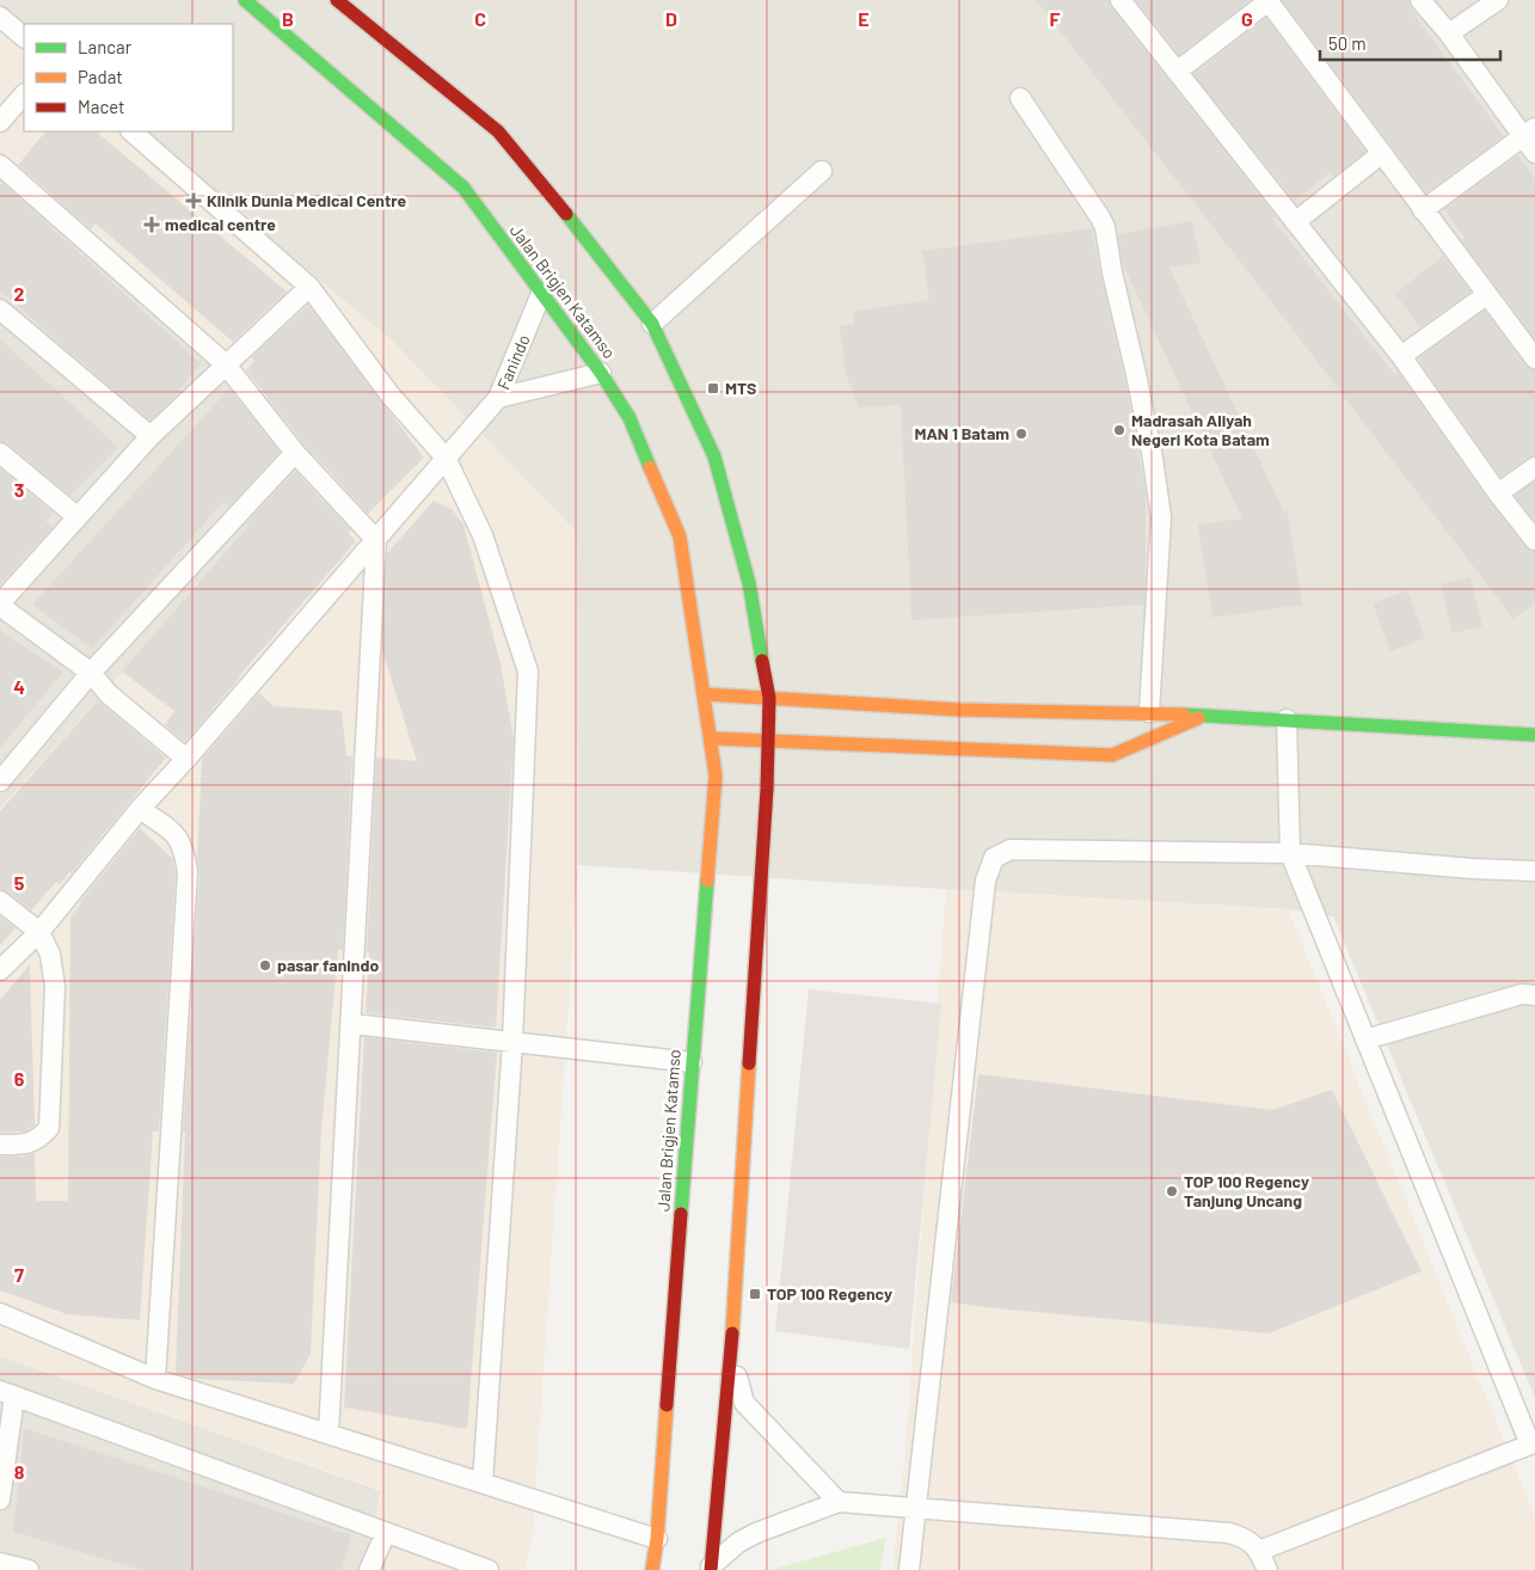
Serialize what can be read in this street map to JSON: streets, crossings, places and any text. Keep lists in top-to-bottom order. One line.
{"streets":{"main road":["Jalan Brigjen Katamso"],"street":["Fanindo"]},"crossings":[["Jalan Brigjen Katamso","Fanindo"]],"places":{"health":["Klinik Dunia Medical Centre","medical centre"],"transit":["MTS","TOP 100 Regency"],"other":["Madrasah Aliyah Negeri Kota Batam","MAN 1 Batam","pasar fanindo","TOP 100 Regency Tanjung Uncang"]},"legend":["Lancar","Padat","Macet"],"scale_bar":"50 m","grid":{"columns":["B","C","D","E","F","G"],"rows":["2","3","4","5","6","7","8"]}}
